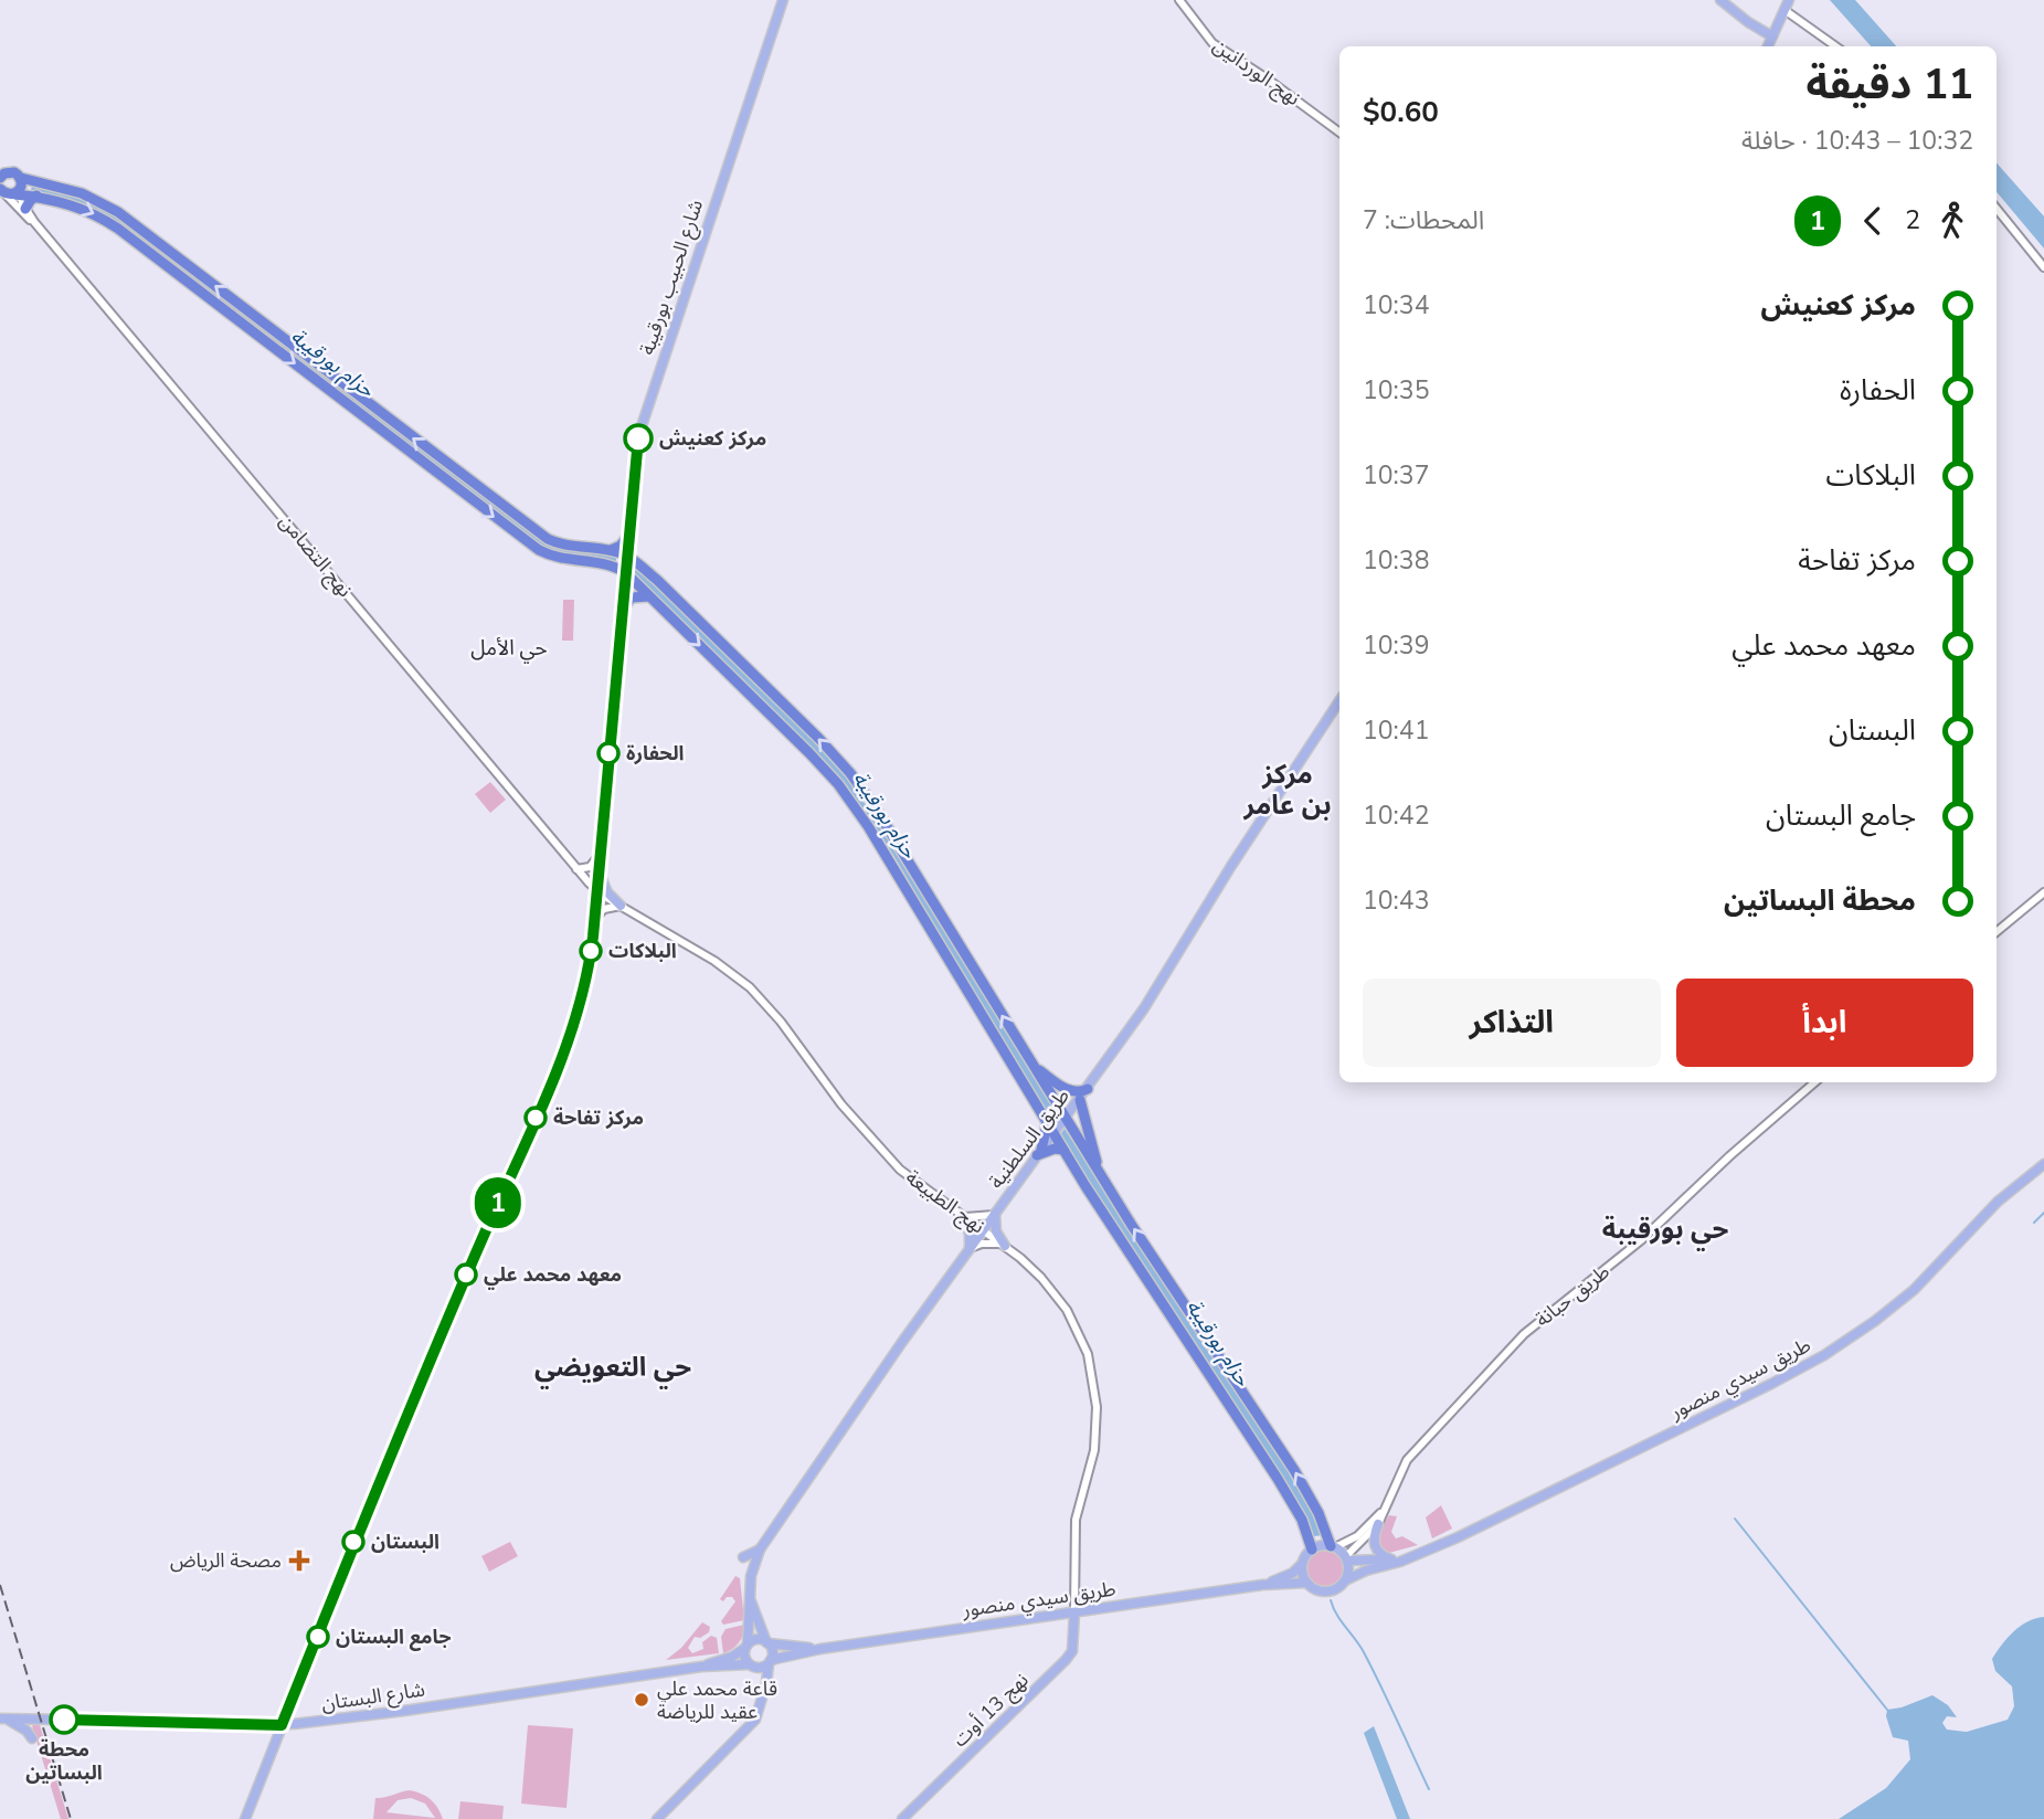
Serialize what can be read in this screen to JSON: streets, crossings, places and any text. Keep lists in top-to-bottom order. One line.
{"streets":{"main road":["شارع الحبيب بورقيبة","طريق السلطنية","طريق سيدي منصور","شارع البستان","نهج 13 أوت"],"street":["نهج الوردانين","نهج التضامن","نهج الطبيعة","طريق حبانة"]},"crossings":[["شارع الحبيب بورقيبة","نهج التضامن"],["شارع الحبيب بورقيبة","نهج الطبيعة"],["شارع الحبيب بورقيبة","شارع البستان"],["نهج التضامن","نهج الطبيعة"],["طريق السلطنية","نهج الطبيعة"],["طريق السلطنية","طريق سيدي منصور"],["طريق السلطنية","شارع البستان"],["نهج الطبيعة","طريق سيدي منصور"],["نهج الطبيعة","نهج 13 أوت"],["طريق حبانة","طريق سيدي منصور"],["طريق سيدي منصور","شارع البستان"],["طريق سيدي منصور","نهج 13 أوت"]],"districts":["حي الأمل","مركز بن عامر","حي بورقيبة","حي التعويضي"],"water":["حزام بورقيبة"],"places":{"other":["مركز كعنيش","الحفارة","البلاكات","مركز تفاحة","معهد محمد علي","البستان","جامع البستان","قاعة محمد علي عقيد للرياضة","محطة البساتين"],"health":["مصحة الرياض"]},"lines":["bus line 1"],"page":{"on_map":"1","heading":["11 دقيقة","10:32 – 10:43 · حافلة","$0.60"],"legs":["2","1","المحطات: 7"],"list":[{"name":"مركز كعنيش","value":"10:34"},{"name":"الحفارة","value":"10:35"},{"name":"البلاكات","value":"10:37"},{"name":"مركز تفاحة","value":"10:38"},{"name":"معهد محمد علي","value":"10:39"},{"name":"البستان","value":"10:41"},{"name":"جامع البستان","value":"10:42"},{"name":"محطة البساتين","value":"10:43"}],"buttons":["ابدأ","التذاكر"]}}
